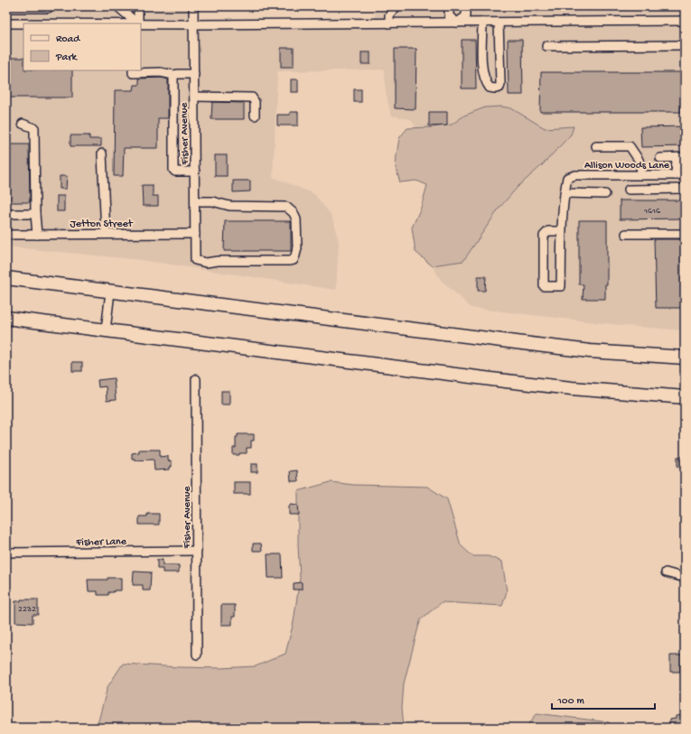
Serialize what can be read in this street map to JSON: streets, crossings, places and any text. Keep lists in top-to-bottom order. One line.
{"streets":{"street":["Fisher Avenue","Allison Woods Lane","Jetton Street","Fisher Lane"]},"crossings":[["Fisher Avenue","Jetton Street"],["Fisher Avenue","Fisher Lane"]],"house_numbers":["1616","2232"],"legend":["Road","Park"],"scale_bar":"100 m"}
